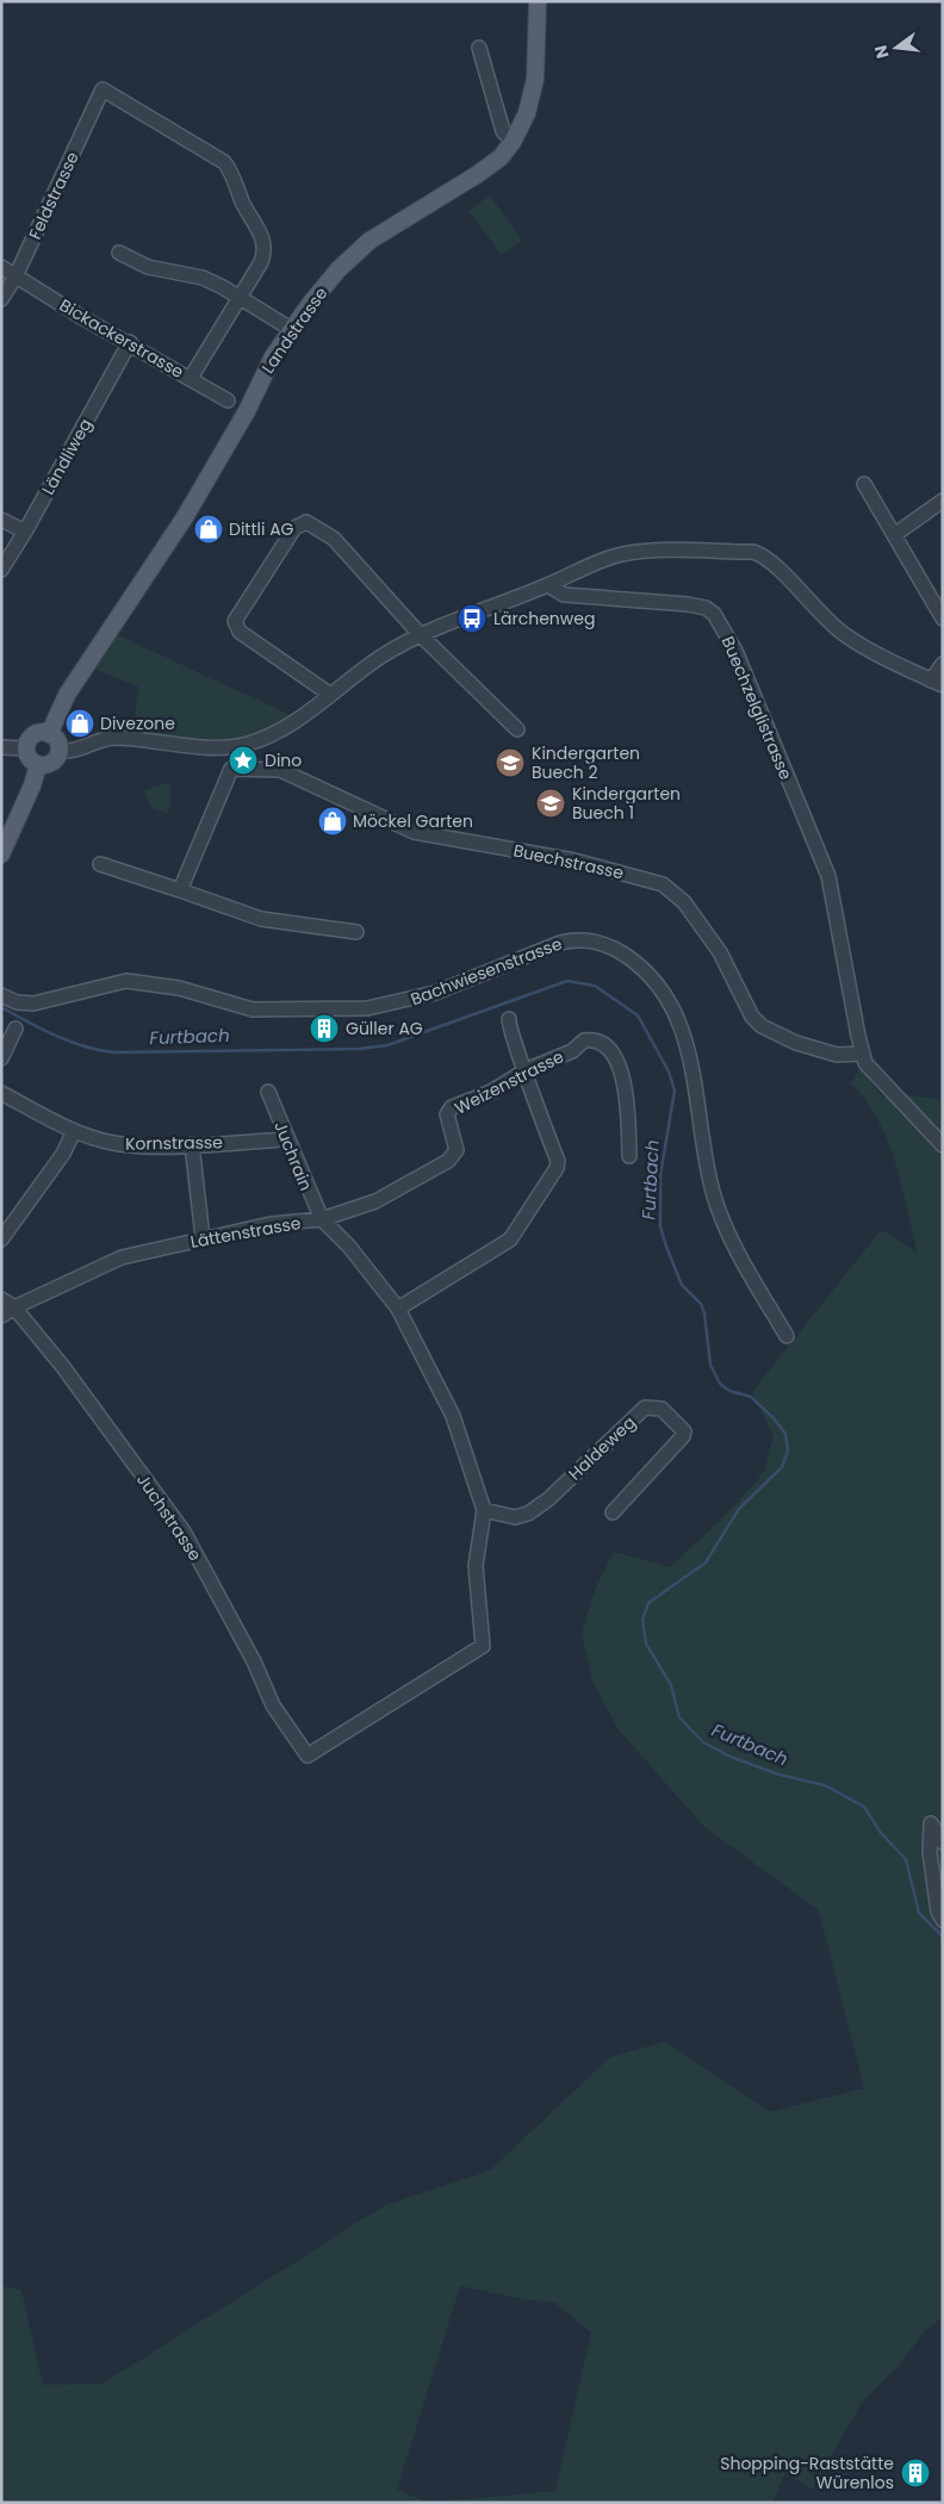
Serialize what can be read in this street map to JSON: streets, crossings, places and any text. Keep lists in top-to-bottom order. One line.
{"streets":{"main road":["Landstrasse"],"street":["Feldstrasse","Bickackerstrasse","Ländliweg","Buechzelglistrasse","Buechstrasse","Bachwiesenstrasse","Weizenstrasse","Kornstrasse","Juchrain","Lättenstrasse","Haldeweg","Juchstrasse"]},"crossings":[["Feldstrasse","Bickackerstrasse"],["Bickackerstrasse","Ländliweg"],["Buechzelglistrasse","Buechstrasse"],["Weizenstrasse","Juchrain"],["Weizenstrasse","Lättenstrasse"],["Kornstrasse","Juchrain"],["Juchrain","Lättenstrasse"],["Lättenstrasse","Haldeweg"],["Lättenstrasse","Juchstrasse"]],"water":["Furtbach"],"places":{"shop":["Dittli AG","Divezone","Möckel Garten"],"bus stop":["Lärchenweg"],"place":["Dino"],"school or university":["Kindergarten Buech 2","Kindergarten Buech 1"],"building":["Güller AG","Shopping-Raststätte Würenlos"]},"north":"left"}
